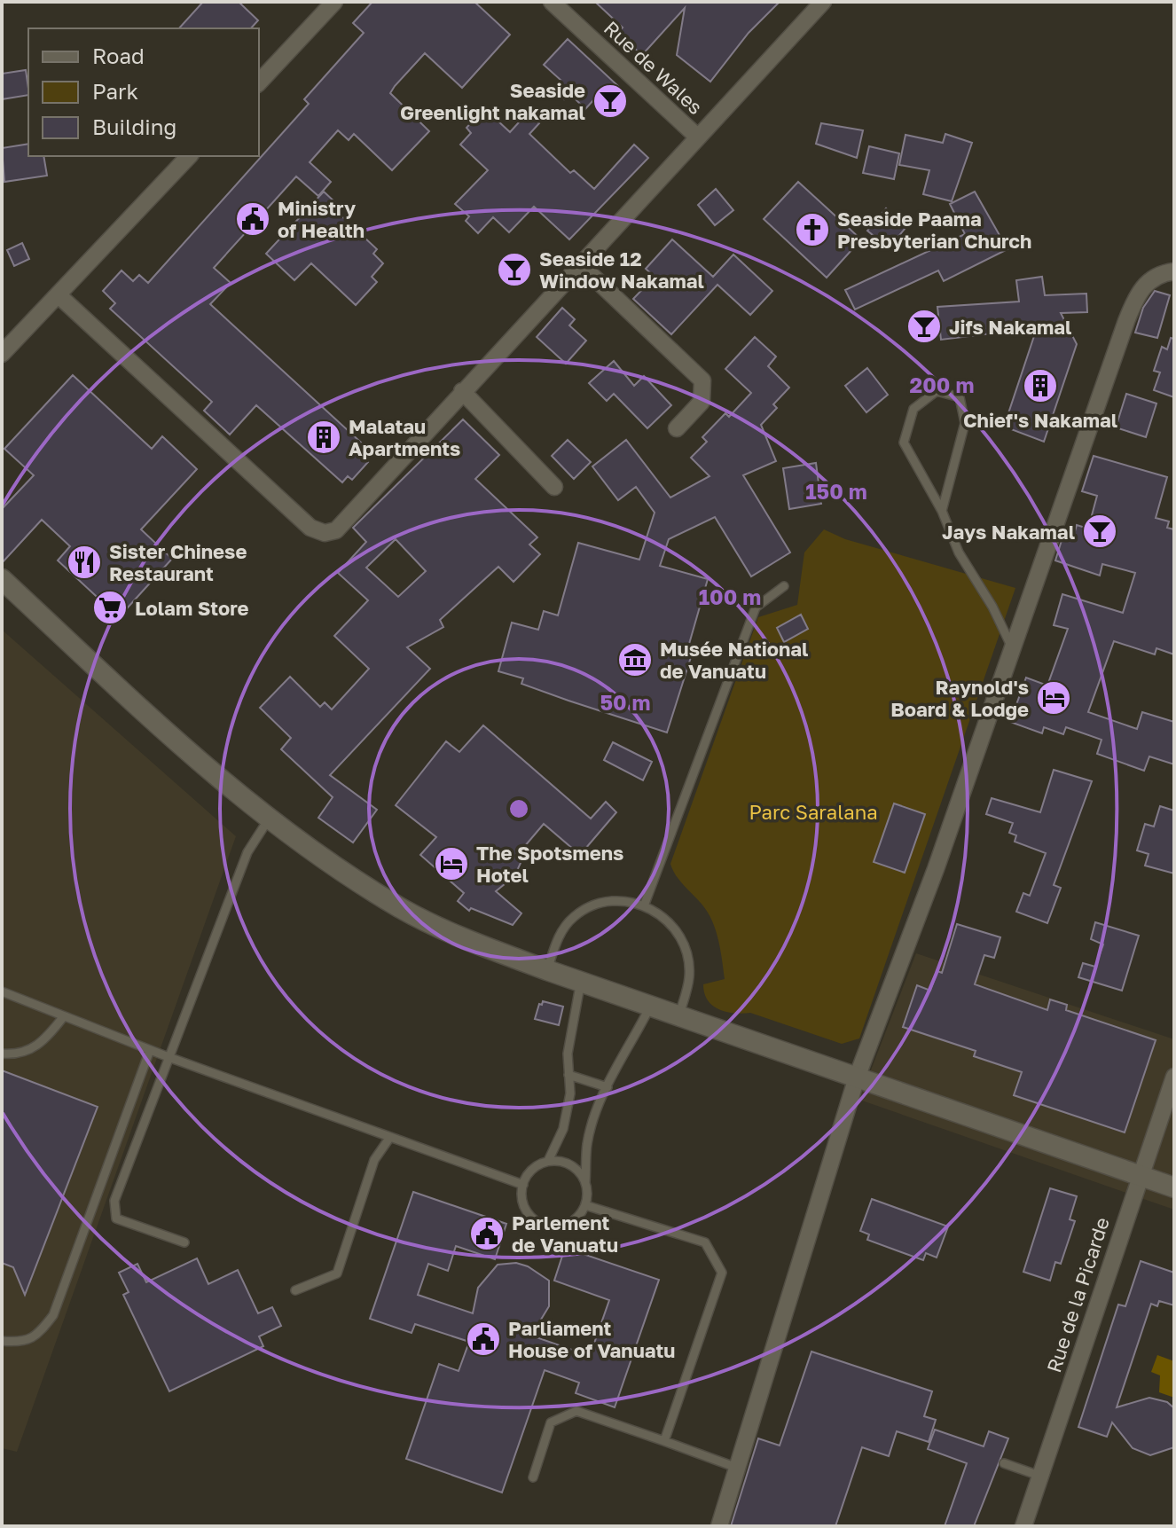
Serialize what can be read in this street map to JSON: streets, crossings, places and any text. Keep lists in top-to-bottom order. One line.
{"streets":{"street":["Rue de Wales","Rue de la Picarde"]},"parks":["Parc Saralana"],"places":{"bar":["Seaside Greenlight nakamal","Seaside 12 Window Nakamal","Jifs Nakamal","Jays Nakamal"],"public building":["Ministry of Health","Parlement de Vanuatu","Parliament House of Vanuatu"],"church":["Seaside Paama Presbyterian Church"],"building":["Chief's Nakamal","Malatau Apartments"],"restaurant":["Sister Chinese Restaurant"],"supermarket":["Lolam Store"],"museum":["Musée National de Vanuatu"],"hotel":["Raynold's Board & Lodge","The Spotsmens Hotel"]},"legend":["Road","Park","Building"],"rings":["200 m","150 m","100 m","50 m"]}
